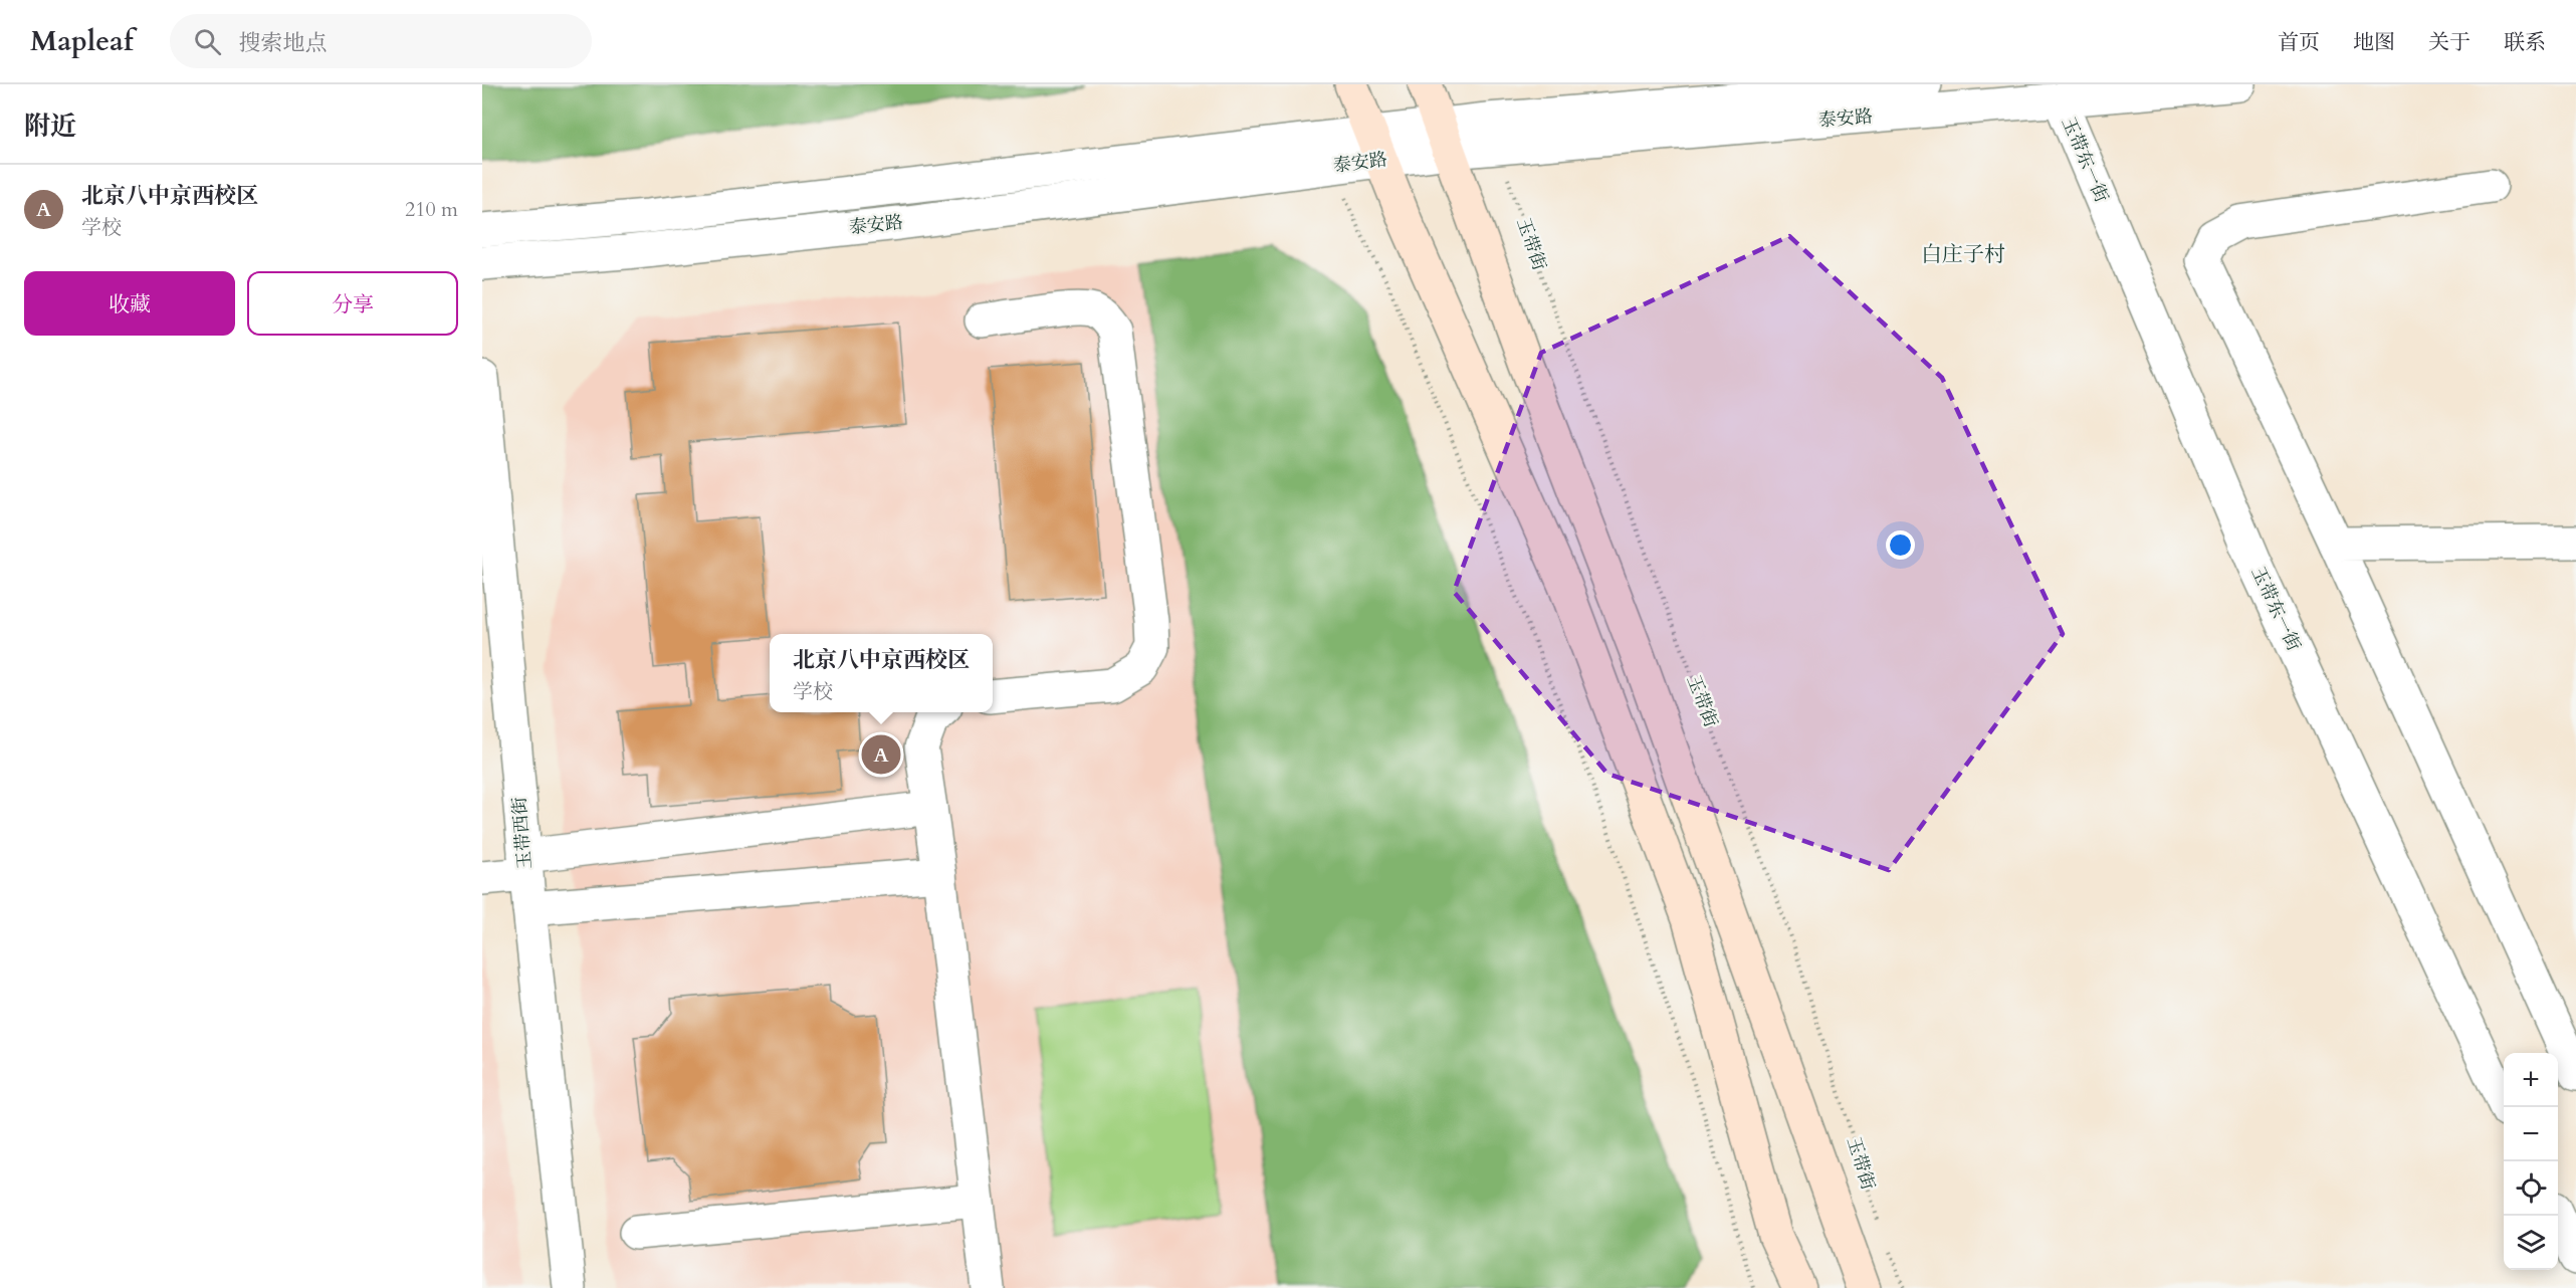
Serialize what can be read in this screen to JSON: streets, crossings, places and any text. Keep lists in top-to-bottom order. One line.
{"streets":{"street":["泰安路","玉带东一街","玉带西街"],"path":["玉带街"]},"crossings":[["泰安路","玉带东一街"],["泰安路","玉带街"]],"districts":["白庄子村"],"page":{"header":"Mapleaf","search":"搜索地点","nav":["首页","地图","关于","联系"],"heading":"附近","list":[{"mark":"A","name":"北京八中京西校区","note":"学校","value":"210 m"}],"buttons":["收藏","分享"],"popup":["北京八中京西校区","学校"],"pins":"A","map_buttons":["+","−"]}}
